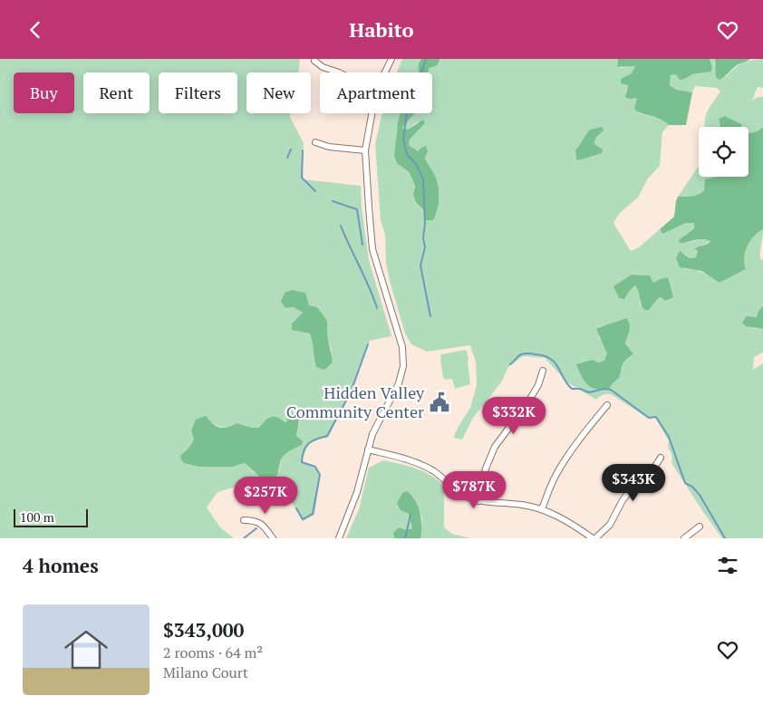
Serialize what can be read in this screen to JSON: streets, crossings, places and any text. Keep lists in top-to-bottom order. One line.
{"places":{"public building":["Hidden Valley Community Center"]},"scale_bar":"100 m","page":{"header":"Habito","chip":["Buy","Rent","Filters","New","Apartment"],"price":["$332K","$343K","$787K","$257K"],"scale":"100 m","heading":"4 homes","list":[{"name":"$343,000","note":"2 rooms · 64 m² · Milano Court"}]}}
